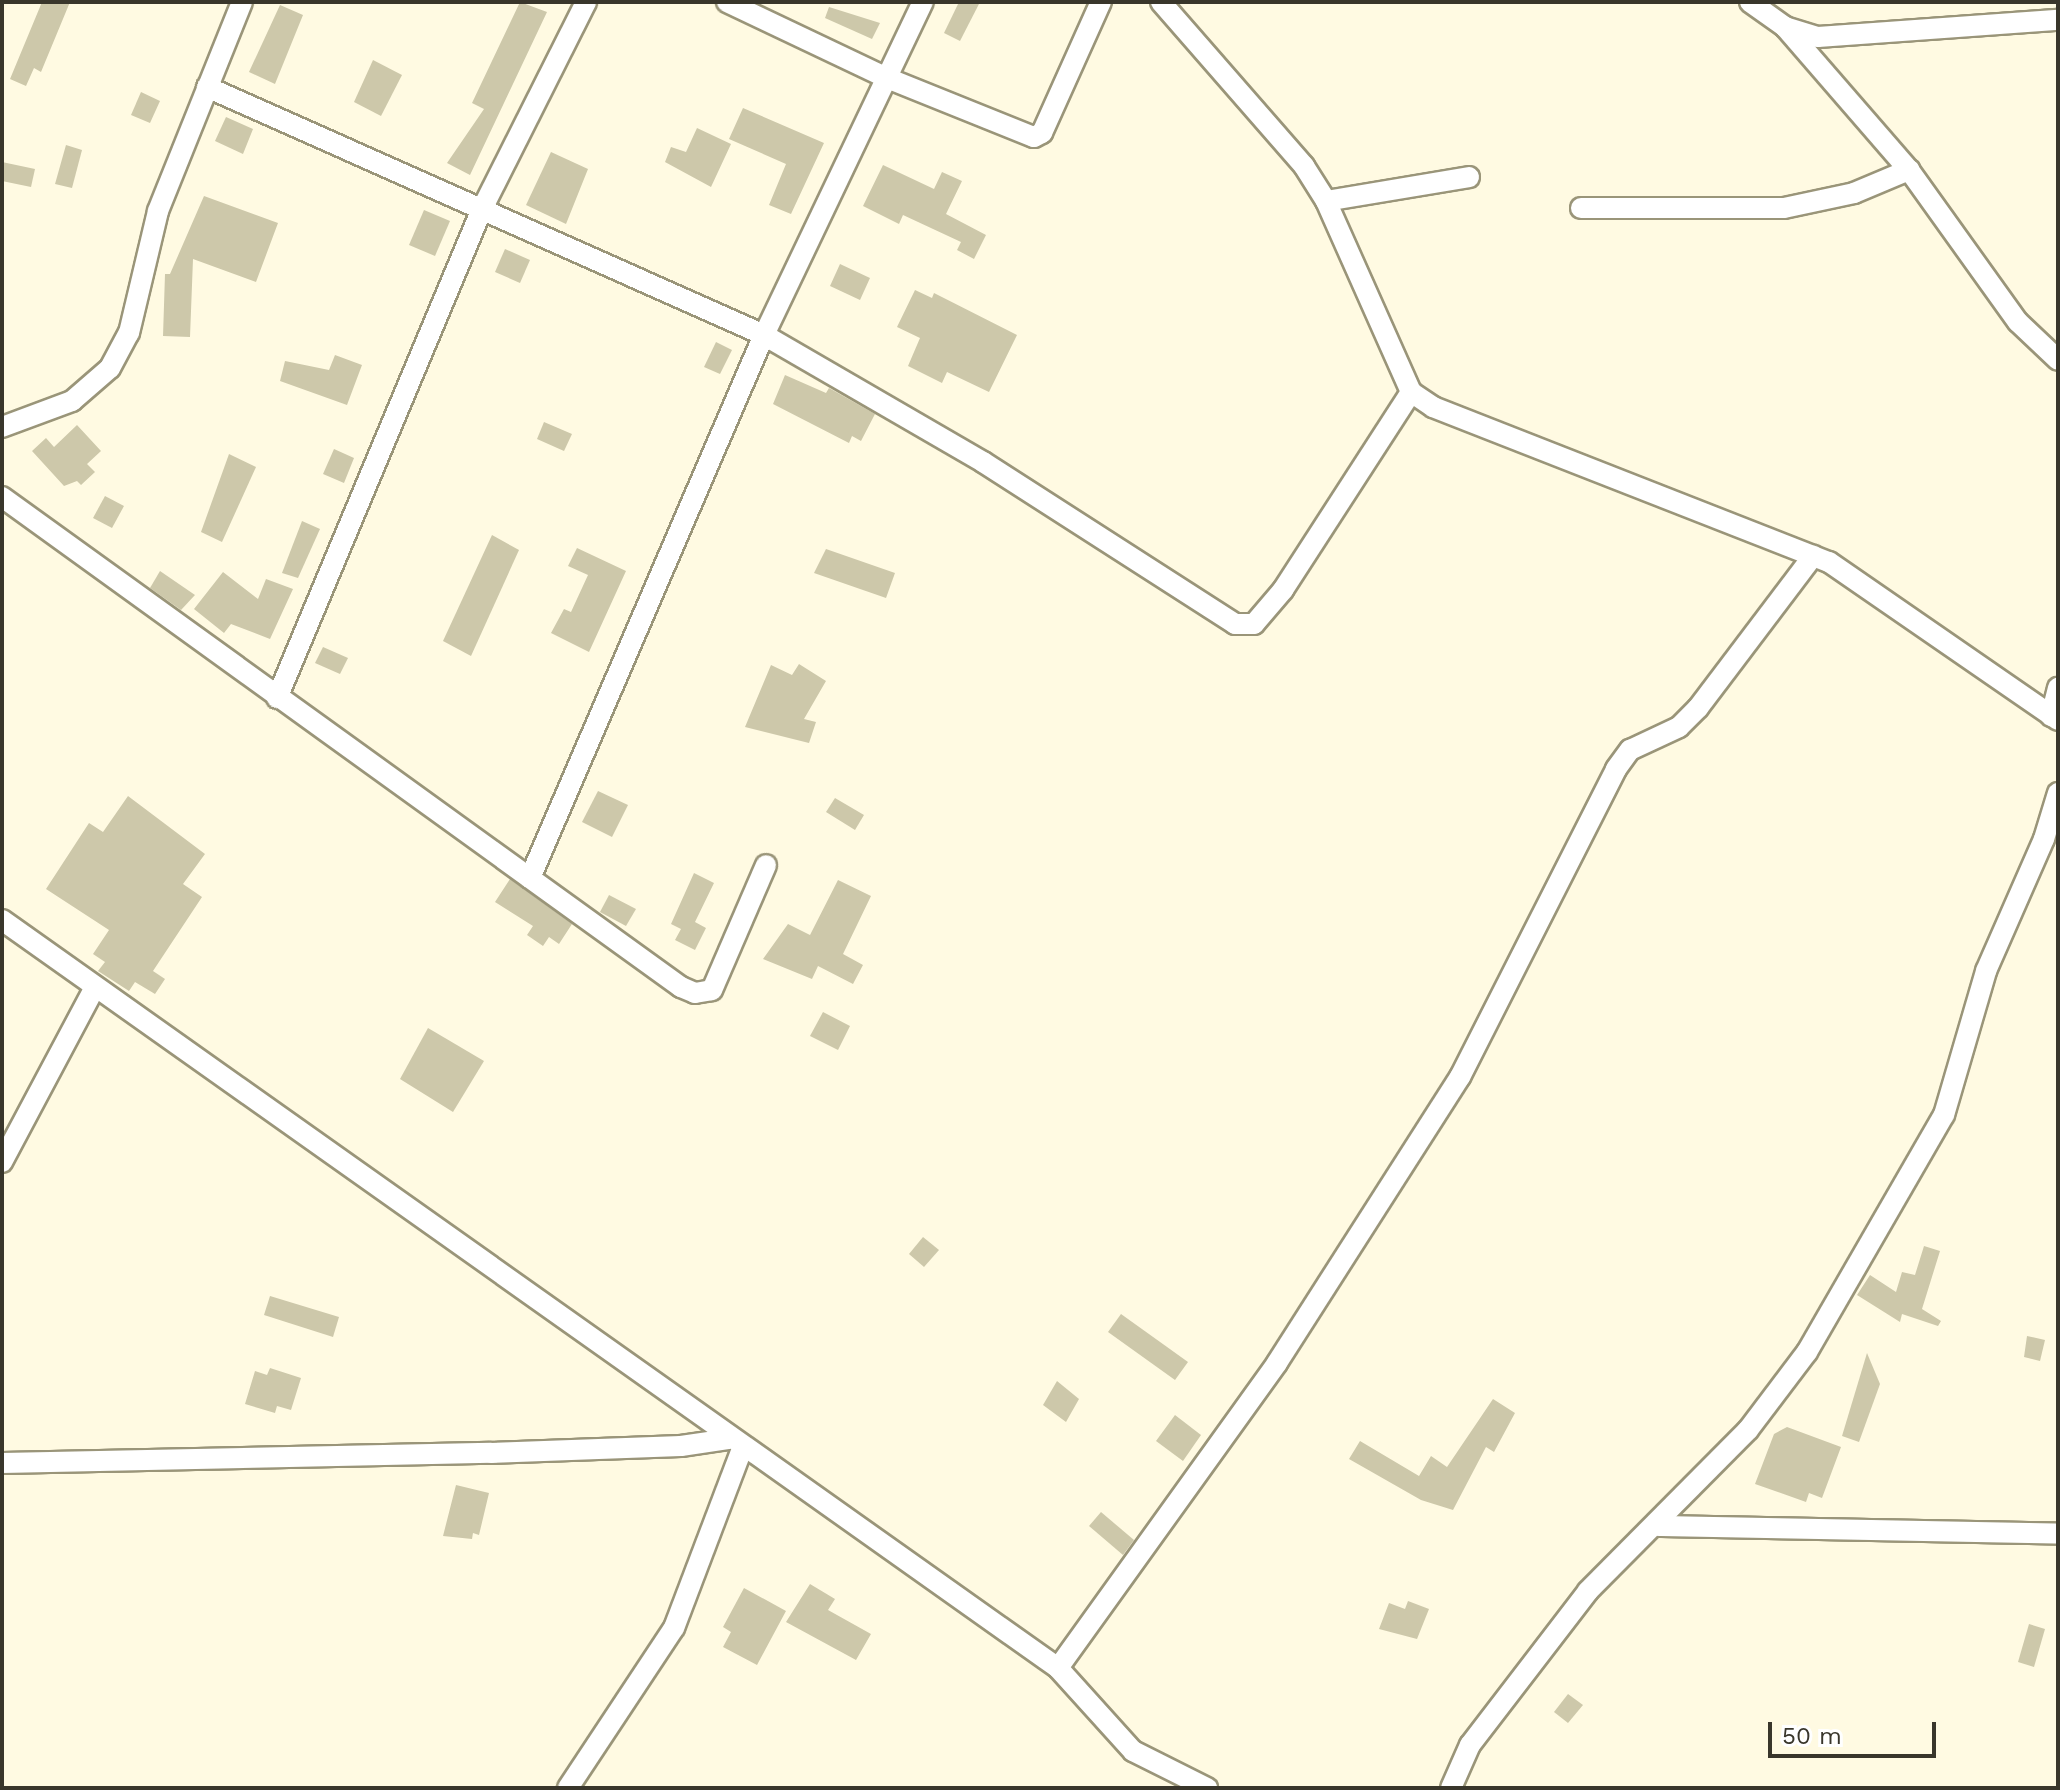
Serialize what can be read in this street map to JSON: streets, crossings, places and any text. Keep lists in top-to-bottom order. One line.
{"scale_bar":"50 m"}
